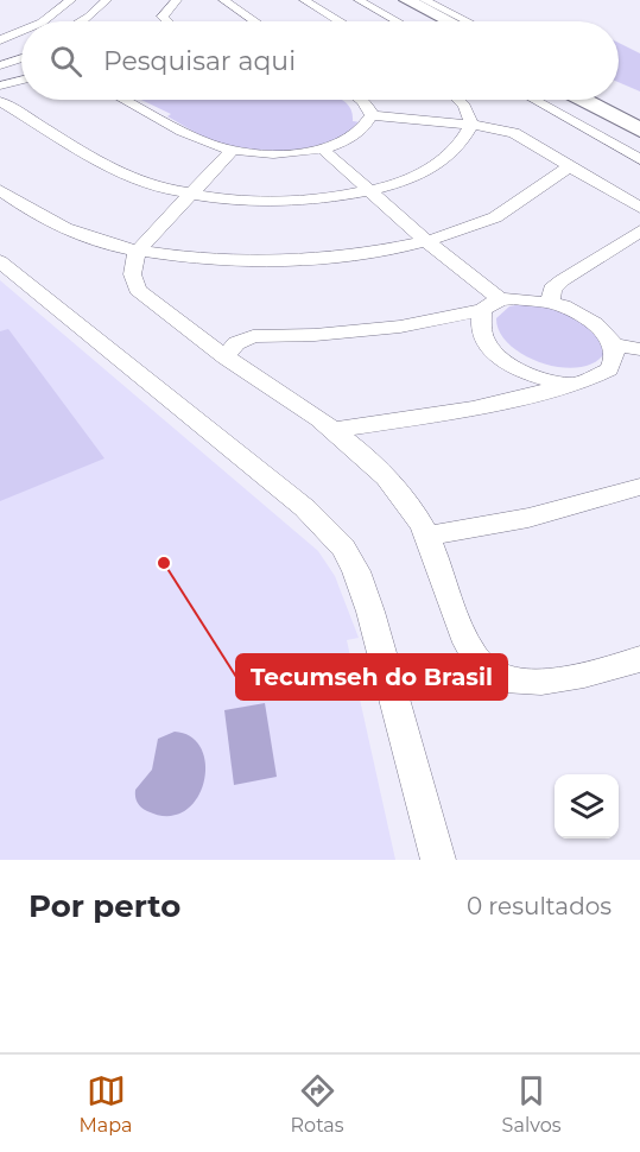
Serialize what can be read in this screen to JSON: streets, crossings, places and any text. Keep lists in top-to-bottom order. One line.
{"places":["Tecumseh do Brasil"],"page":{"search":"Pesquisar aqui","heading":["Por perto","0 resultados"],"nav":["Mapa","Rotas","Salvos"]}}
